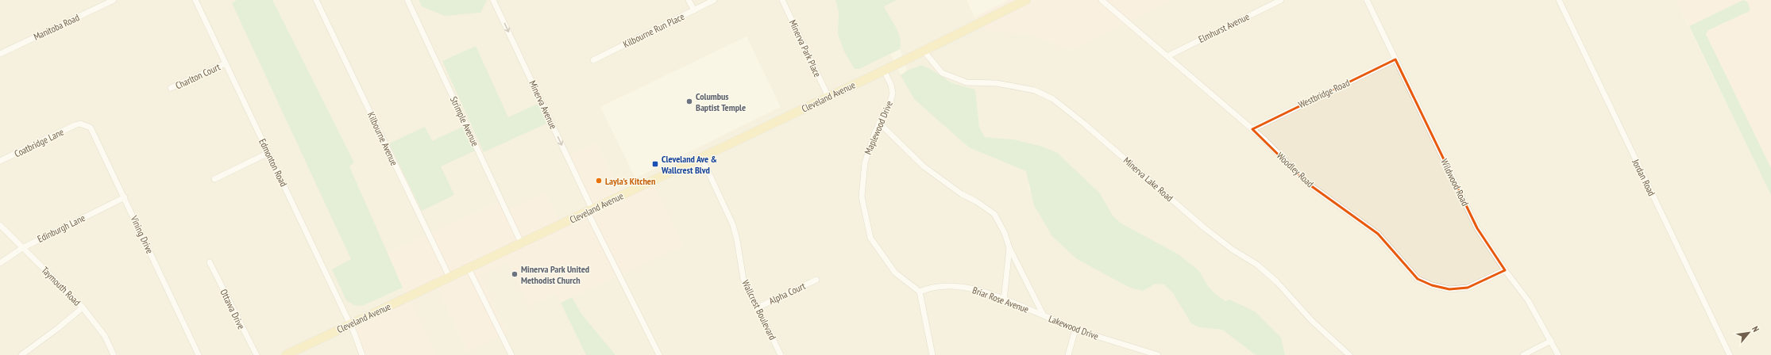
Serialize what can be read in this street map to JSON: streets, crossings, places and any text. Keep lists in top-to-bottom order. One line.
{"streets":{"main road":["Cleveland Avenue"],"street":["Manitoba Road","Elmhurst Avenue","Kilbourne Run Place","Minerva Park Place","Charlton Court","Westbridge Road","Minerva Avenue","Strimple Avenue","Maplewood Drive","Kilbourne Avenue","Coatbridge Lane","Edmonton Road","Woodley Road","Jordan Road","Minerva Lake Road","Wildwood Road","Edinburgh Lane","Vining Drive","Taymouth Road","Alpha Court","Briar Rose Avenue","Ottawa Drive","Wallcrest Boulevard","Lakewood Drive"]},"crossings":[["Elmhurst Avenue","Woodley Road"],["Minerva Park Place","Cleveland Avenue"],["Charlton Court","Edmonton Road"],["Westbridge Road","Woodley Road"],["Westbridge Road","Wildwood Road"],["Cleveland Avenue","Minerva Avenue"],["Cleveland Avenue","Strimple Avenue"],["Cleveland Avenue","Maplewood Drive"],["Cleveland Avenue","Kilbourne Avenue"],["Cleveland Avenue","Edmonton Road"],["Cleveland Avenue","Minerva Lake Road"],["Cleveland Avenue","Wallcrest Boulevard"],["Maplewood Drive","Briar Rose Avenue"],["Maplewood Drive","Lakewood Drive"],["Coatbridge Lane","Vining Drive"],["Woodley Road","Wildwood Road"],["Edinburgh Lane","Vining Drive"],["Edinburgh Lane","Taymouth Road"],["Alpha Court","Wallcrest Boulevard"],["Briar Rose Avenue","Lakewood Drive"]],"one_way":["Minerva Avenue"],"places":{"other":["Columbus Baptist Temple","Layla's Kitchen","Minerva Park United Methodist Church"],"transit":["Cleveland Ave & Wallcrest Blvd"]},"north":"top right"}
